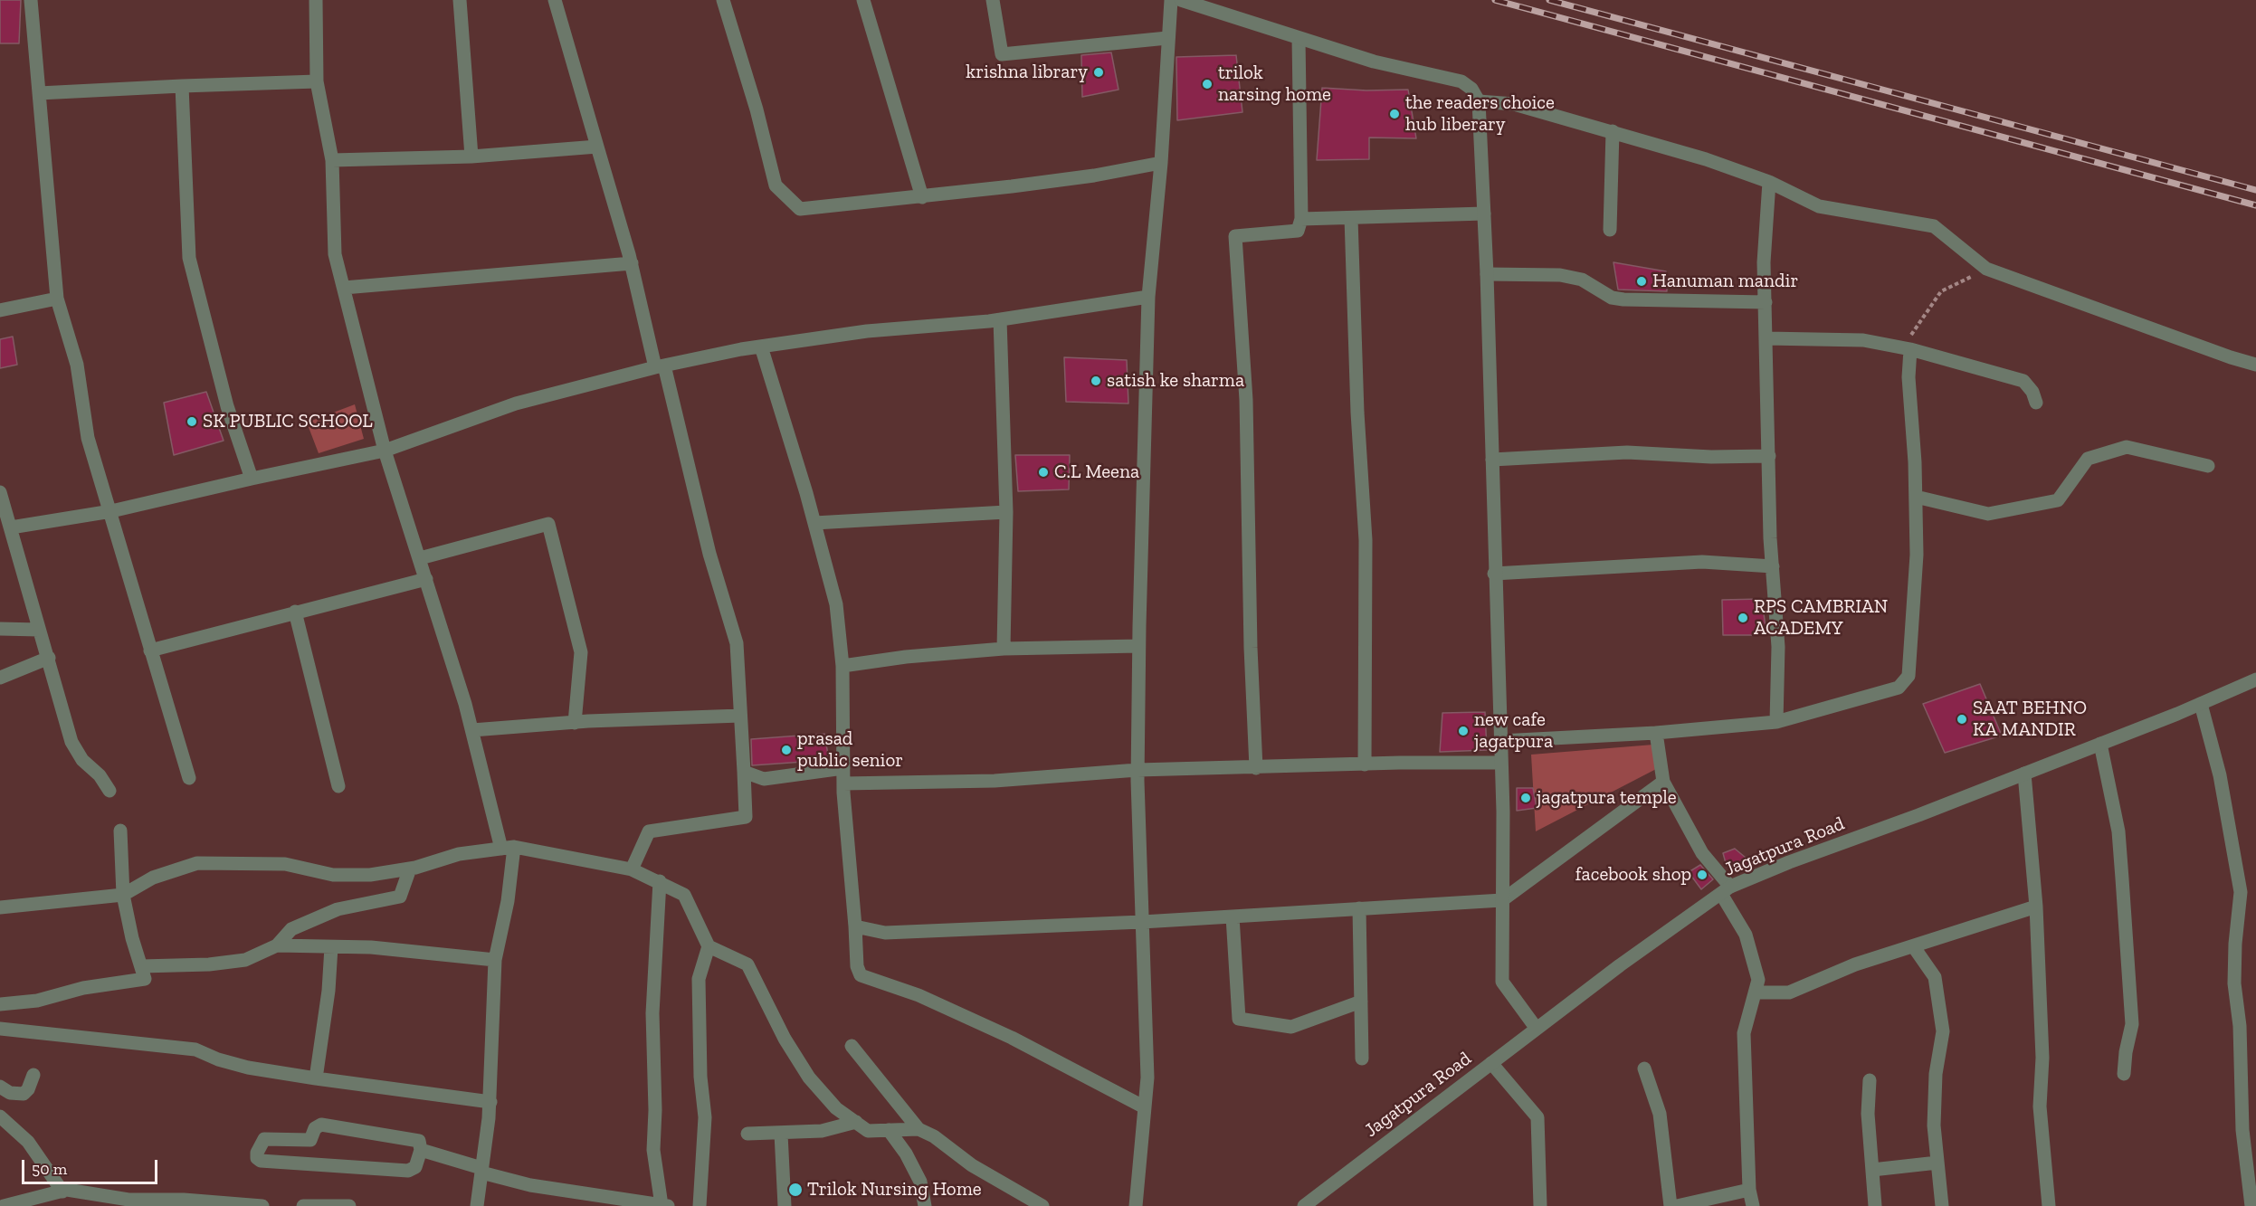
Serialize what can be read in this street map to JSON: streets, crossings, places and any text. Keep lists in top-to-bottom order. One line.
{"streets":{"street":["Jagatpura Road"]},"places":["krishna library","trilok narsing home","the readers choice hub liberary","Hanuman mandir","satish ke sharma","SK PUBLIC SCHOOL","C.L Meena","RPS CAMBRIAN ACADEMY","SAAT BEHNO KA MANDIR","new cafe jagatpura","prasad public senior","jagatpura temple","facebook shop","Trilok Nursing Home"],"scale_bar":"50 m"}
